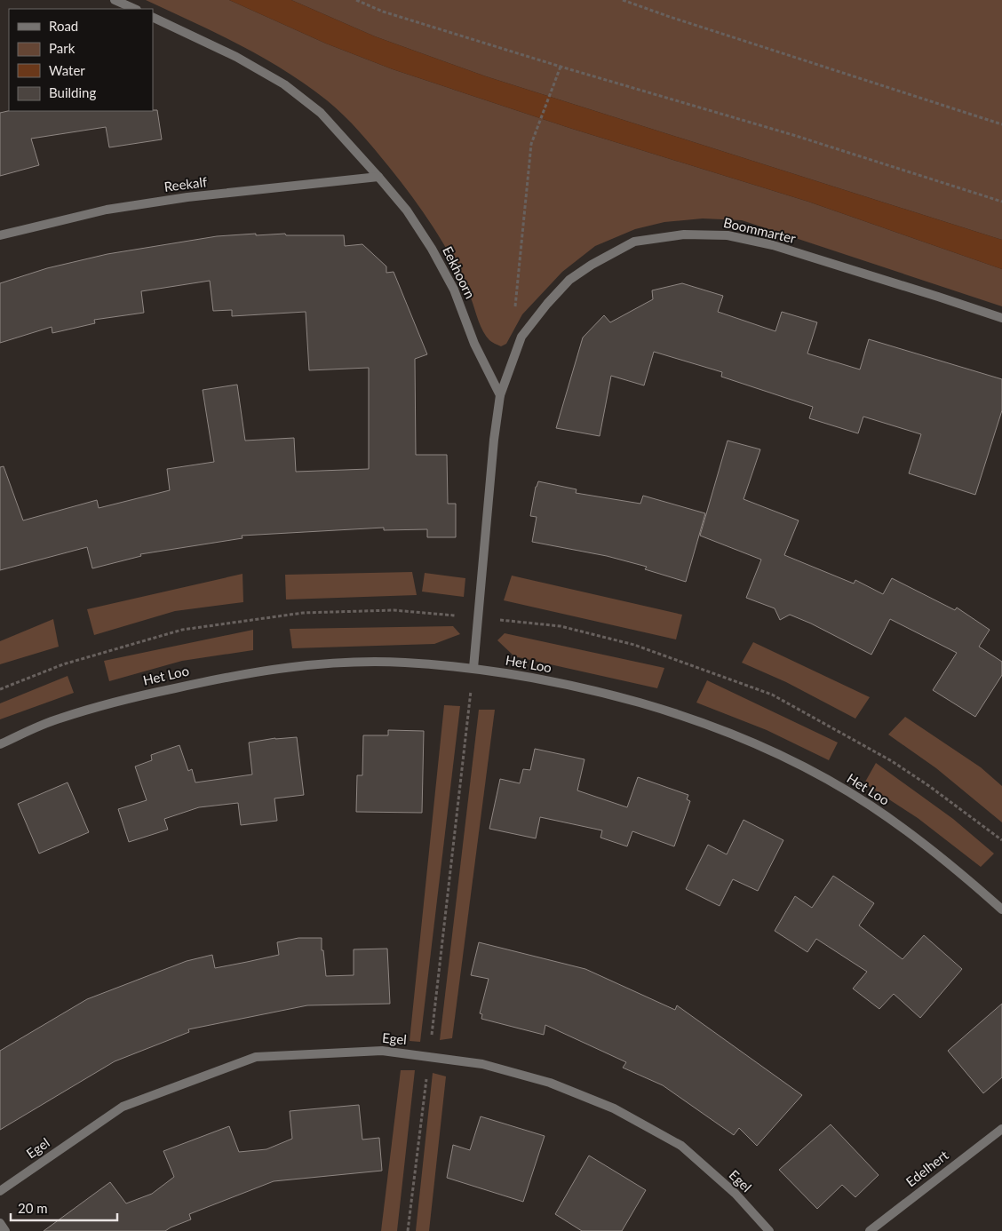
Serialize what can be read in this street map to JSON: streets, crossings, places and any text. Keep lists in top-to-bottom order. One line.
{"streets":{"street":["Reekalf","Boommarter","Eekhoorn","Het Loo","Egel","Edelhert"]},"crossings":[["Reekalf","Eekhoorn"],["Boommarter","Eekhoorn"]],"legend":["Road","Park","Water","Building"],"scale_bar":"20 m"}
